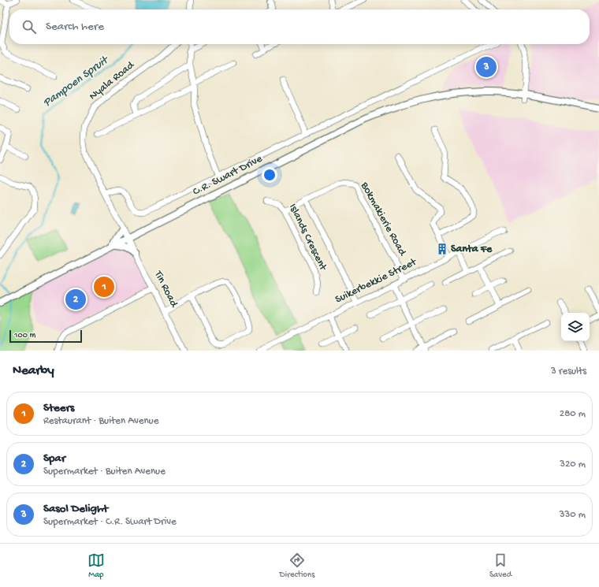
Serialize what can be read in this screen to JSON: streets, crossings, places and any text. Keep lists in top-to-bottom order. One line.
{"streets":{"street":["Nyala Road","C.R. Swart Drive","Bokmakierie Road","Islands Crescent","Suikerbekkie Street","Tin Road"]},"crossings":[["Nyala Road","C.R. Swart Drive"],["Nyala Road","Tin Road"],["C.R. Swart Drive","Tin Road"],["Bokmakierie Road","Islands Crescent"],["Bokmakierie Road","Suikerbekkie Street"]],"water":["Pampoen Spruit"],"places":{"building":["Santa Fe"]},"scale_bar":"100 m","page":{"search":"Search here","pins":["3","1","2"],"scale":"100 m","heading":["Nearby","3 results"],"list":[{"mark":"1","name":"Steers","note":"Restaurant · Buiten Avenue","value":"280 m"},{"mark":"2","name":"Spar","note":"Supermarket · Buiten Avenue","value":"320 m"},{"mark":"3","name":"Sasol Delight","note":"Supermarket · C.R. Swart Drive","value":"330 m"}],"nav":["Map","Directions","Saved"]}}
